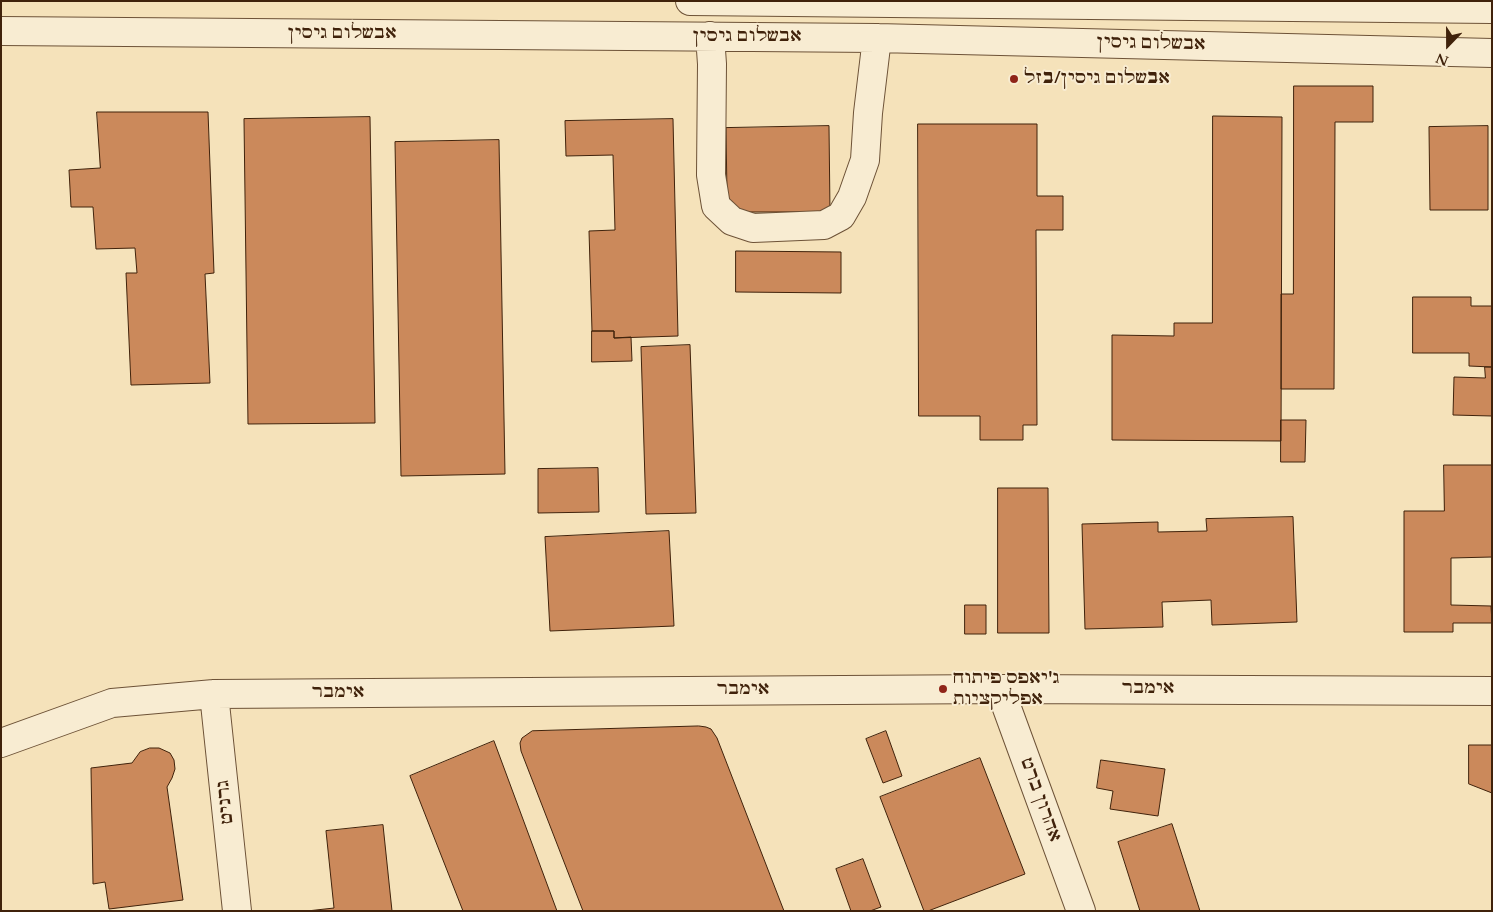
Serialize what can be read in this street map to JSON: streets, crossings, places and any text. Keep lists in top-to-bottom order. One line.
{"streets":{"street":["אבשלום גיסין","אימבר","אהרון ברט","גרניט"]},"crossings":[["אימבר","אהרון ברט"],["אימבר","גרניט"]],"places":["אבשלום גיסין/בזל","ג'יאפס פיתוח אפליקציות"],"north":"bottom"}
